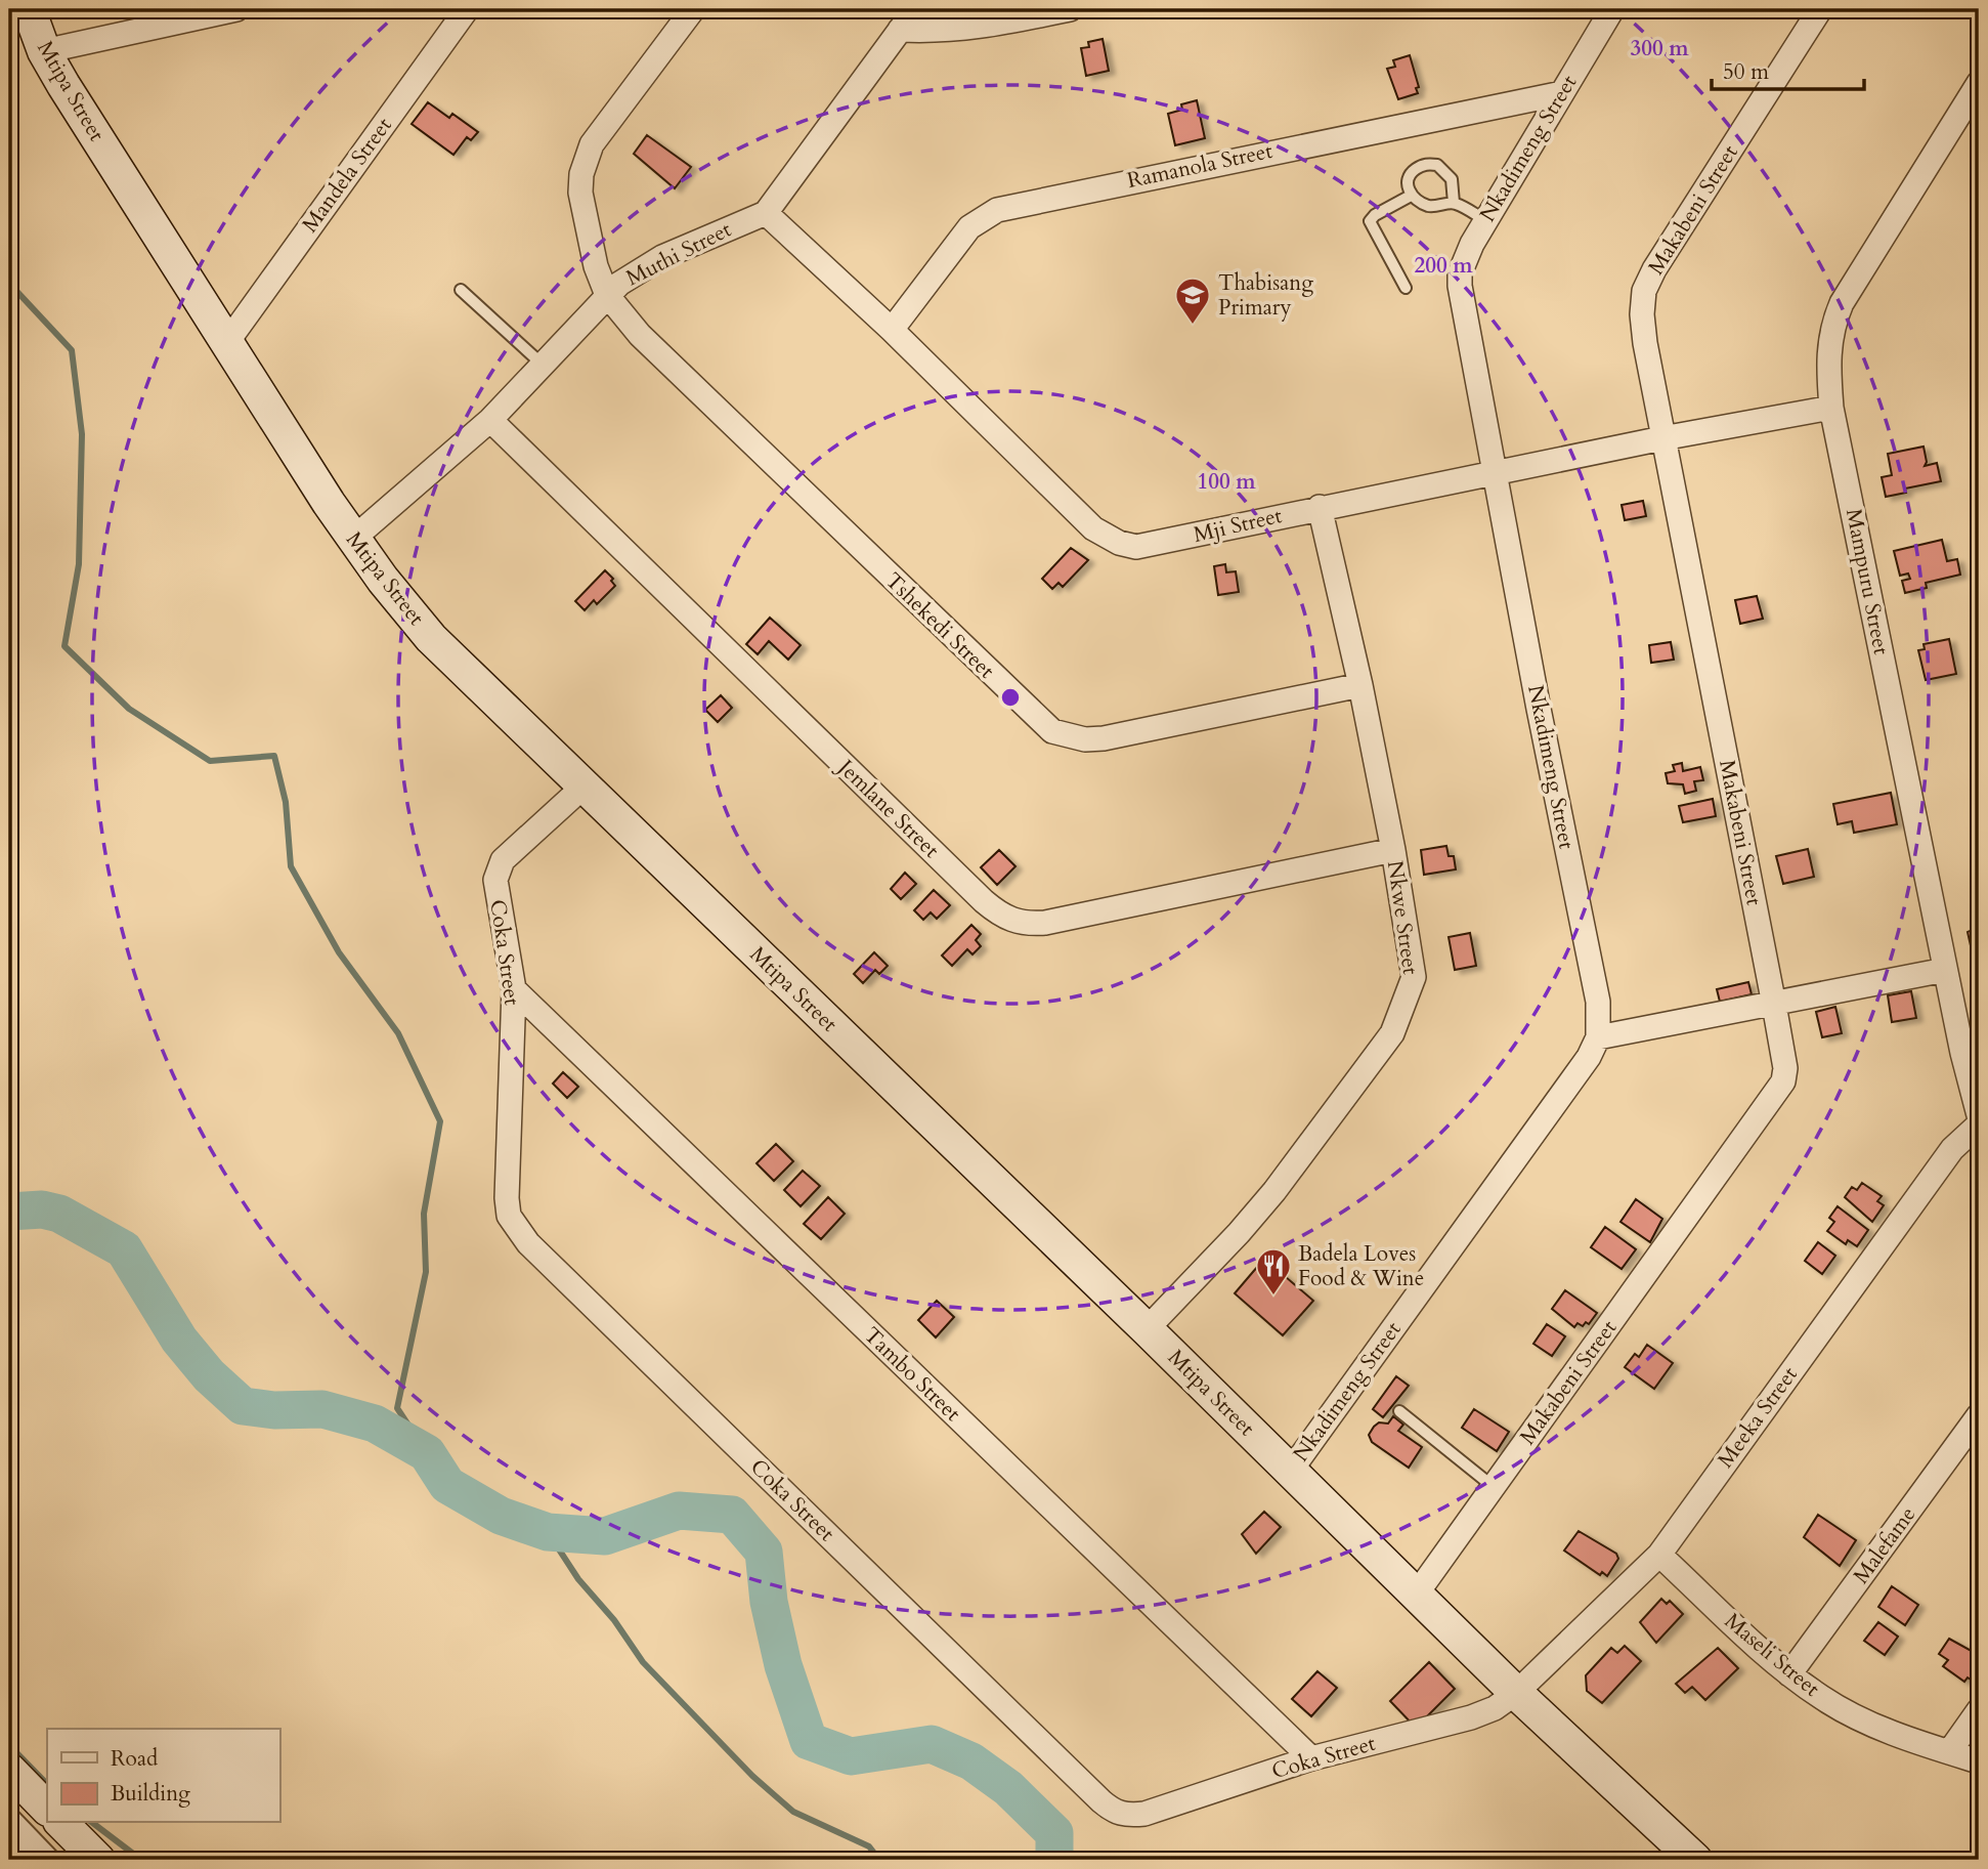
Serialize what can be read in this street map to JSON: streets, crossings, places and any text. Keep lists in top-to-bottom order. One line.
{"streets":{"street":["Mtipa Street","Nkadimeng Street","Ramanola Street","Mandela Street","Makabeni Street","Muthi Street","Mji Street","Mampuru Street","Tshekedi Street","Jemlane Street","Nkwe Street","Coka Street","Tambo Street","Meeka Street","Malefame","Maseli Street"]},"crossings":[["Mtipa Street","Nkadimeng Street"],["Mtipa Street","Mandela Street"],["Mtipa Street","Makabeni Street"],["Mtipa Street","Muthi Street"],["Mtipa Street","Nkwe Street"],["Mtipa Street","Coka Street"],["Mtipa Street","Meeka Street"],["Nkadimeng Street","Ramanola Street"],["Nkadimeng Street","Mji Street"],["Ramanola Street","Mji Street"],["Makabeni Street","Mji Street"],["Muthi Street","Mji Street"],["Muthi Street","Tshekedi Street"],["Muthi Street","Jemlane Street"],["Mji Street","Mampuru Street"],["Mji Street","Nkwe Street"],["Tshekedi Street","Nkwe Street"],["Jemlane Street","Nkwe Street"],["Coka Street","Tambo Street"],["Coka Street","Meeka Street"],["Meeka Street","Maseli Street"],["Malefame","Maseli Street"]],"places":{"school or university":["Thabisang Primary"],"restaurant":["Badela Loves Food & Wine"]},"legend":["Road","Building"],"scale_bar":"50 m","rings":["300 m","200 m","100 m"]}
